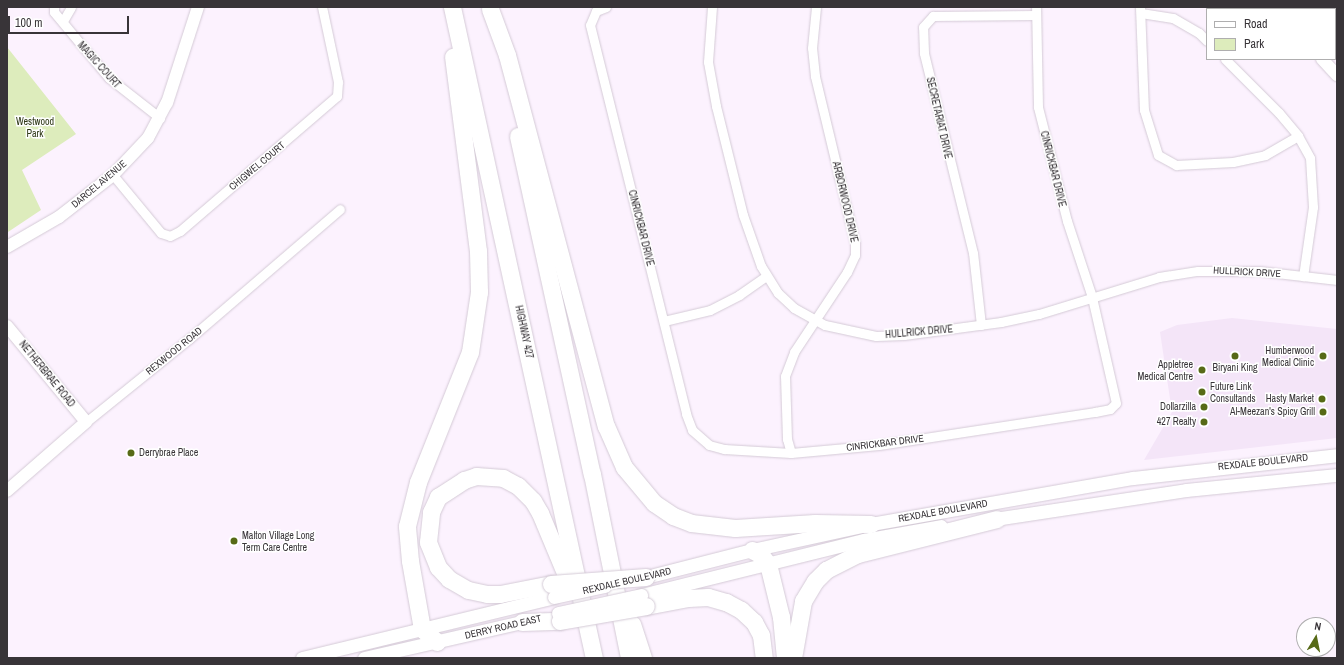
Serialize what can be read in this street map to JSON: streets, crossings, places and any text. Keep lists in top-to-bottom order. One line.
{"streets":{"highway":["HIGHWAY 427"],"main road":["REXDALE BOULEVARD","DERRY ROAD EAST"],"street":["MAGIC COURT","SECRETARIAT DRIVE","CHIGWEL COURT","CINRICKBAR DRIVE","DARCEL AVENUE","ARBORWOOD DRIVE","HULLRICK DRIVE","REXWOOD ROAD","NETHERBRAE ROAD"]},"crossings":[["MAGIC COURT","DARCEL AVENUE"],["SECRETARIAT DRIVE","CINRICKBAR DRIVE"],["SECRETARIAT DRIVE","HULLRICK DRIVE"],["CHIGWEL COURT","DARCEL AVENUE"],["CINRICKBAR DRIVE","ARBORWOOD DRIVE"],["CINRICKBAR DRIVE","HULLRICK DRIVE"],["ARBORWOOD DRIVE","HULLRICK DRIVE"],["REXWOOD ROAD","NETHERBRAE ROAD"]],"parks":["Westwood Park"],"places":["Biryani King","Humberwood Medical Clinic","Appletree Medical Centre","Future Link Consultands","Hasty Market","Dollarzilla","Al-Meezan's Spicy Grill","427 Realty","Derrybrae Place","Malton Village Long Term Care Centre"],"legend":["Road","Park"],"scale_bar":"100 m","north":"top"}
